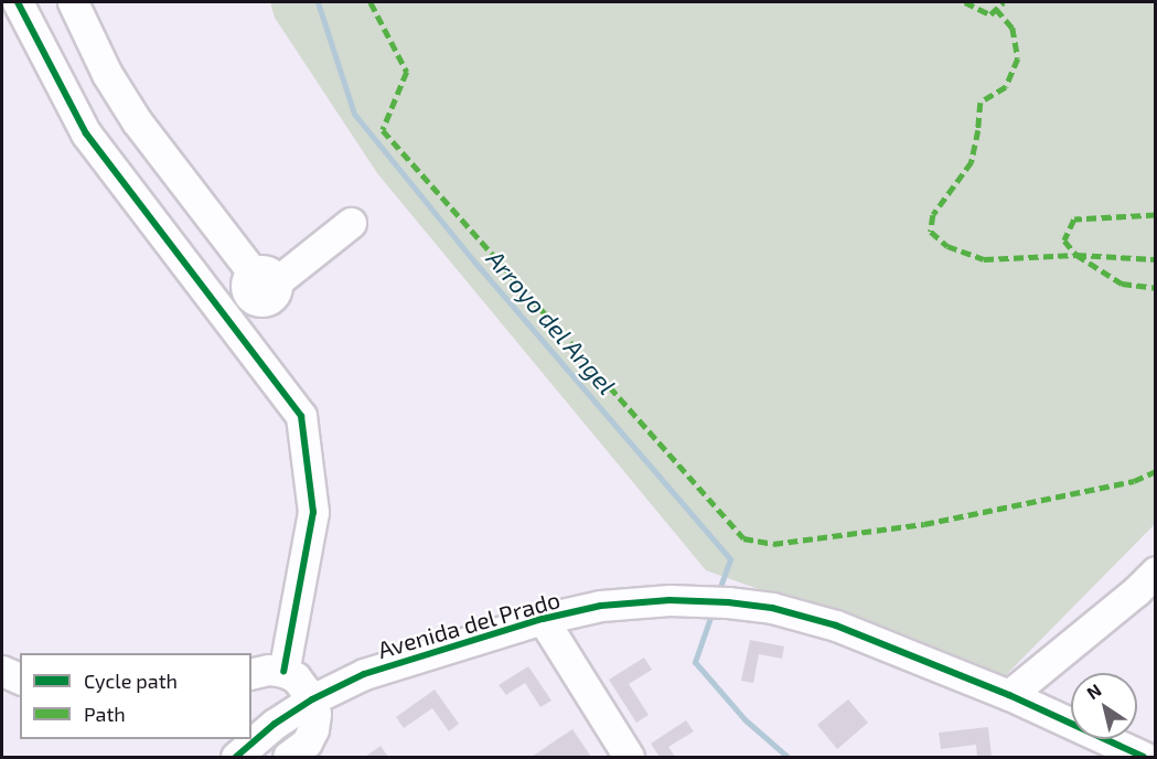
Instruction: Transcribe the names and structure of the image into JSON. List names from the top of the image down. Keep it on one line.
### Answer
{"streets":{"street":["Avenida del Prado"]},"water":["Arroyo del Angel"],"legend":["Cycle path","Path"],"north":"top left"}
